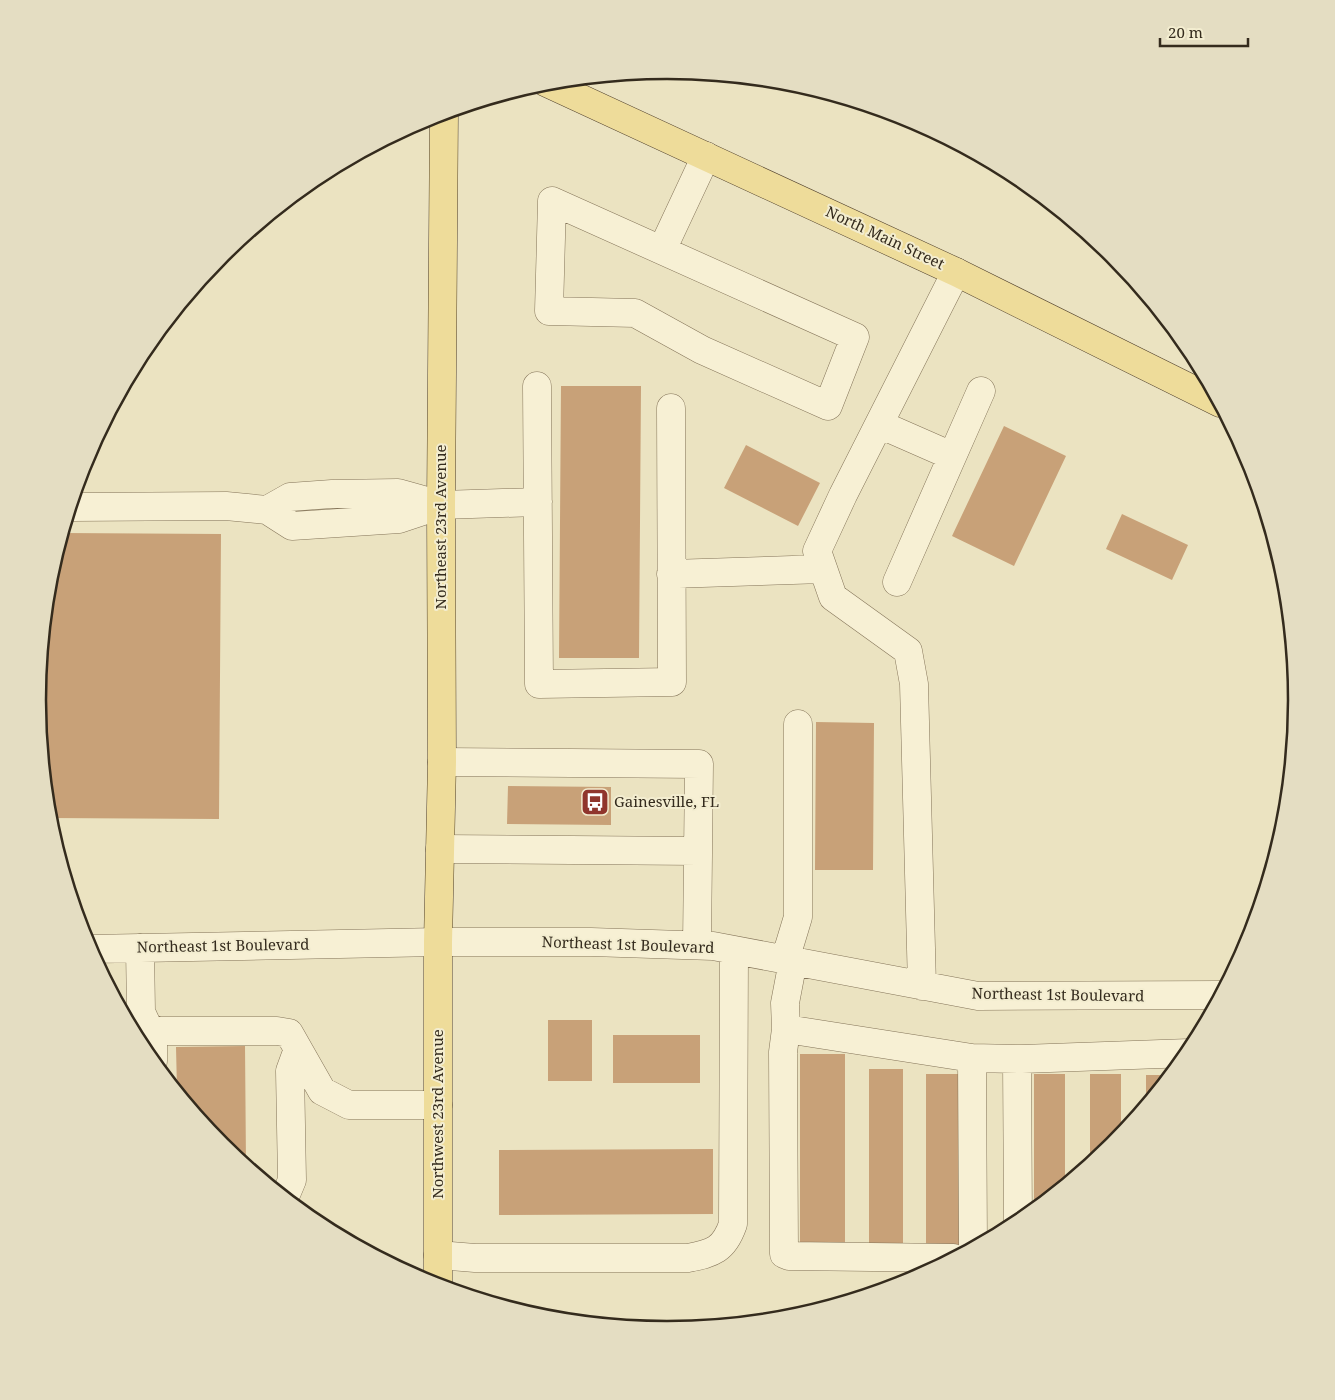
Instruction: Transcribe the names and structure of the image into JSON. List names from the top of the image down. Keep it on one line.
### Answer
{"streets":{"main road":["North Main Street","Northeast 23rd Avenue","Northwest 23rd Avenue"],"street":["Northeast 1st Boulevard"]},"crossings":[["Northeast 23rd Avenue","Northeast 1st Boulevard"],["Northeast 23rd Avenue","Northwest 23rd Avenue"],["Northeast 1st Boulevard","Northwest 23rd Avenue"]],"places":{"bus stop":["Gainesville, FL"]},"scale_bar":"20 m"}
